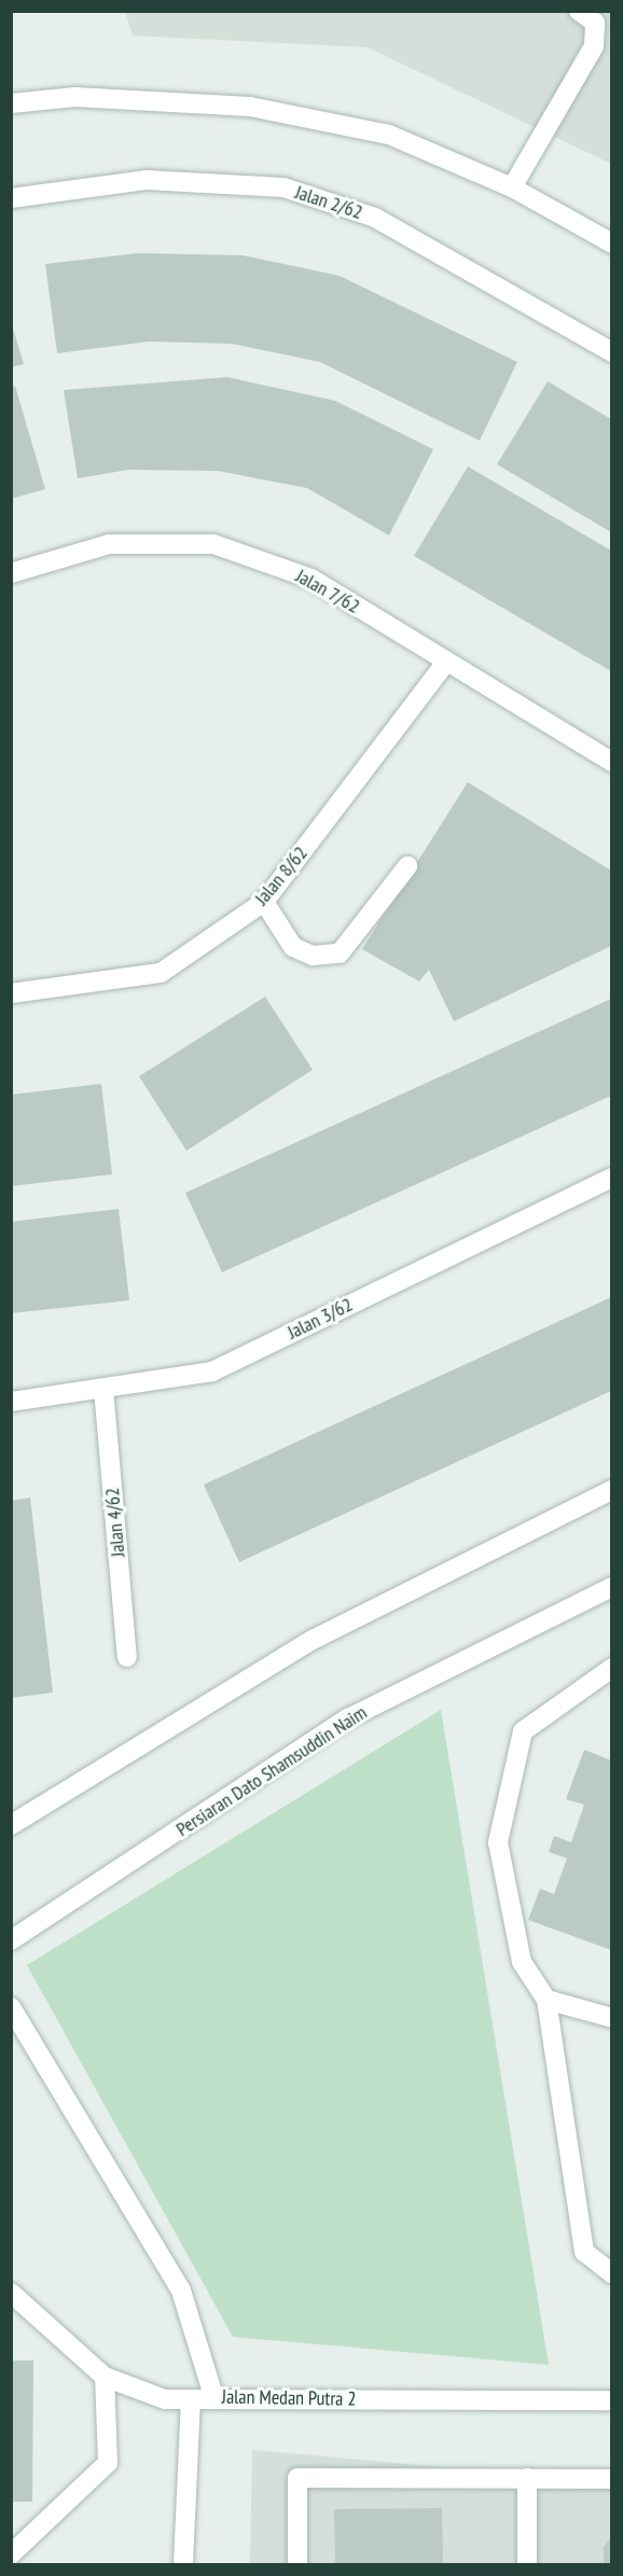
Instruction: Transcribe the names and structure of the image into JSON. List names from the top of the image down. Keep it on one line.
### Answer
{"streets":{"street":["Jalan 2/62","Jalan 7/62","Jalan 8/62","Jalan 3/62","Jalan 4/62","Persiaran Dato Shamsuddin Naim","Jalan Medan Putra 2"]},"crossings":[["Jalan 7/62","Jalan 8/62"],["Jalan 3/62","Jalan 4/62"]]}
